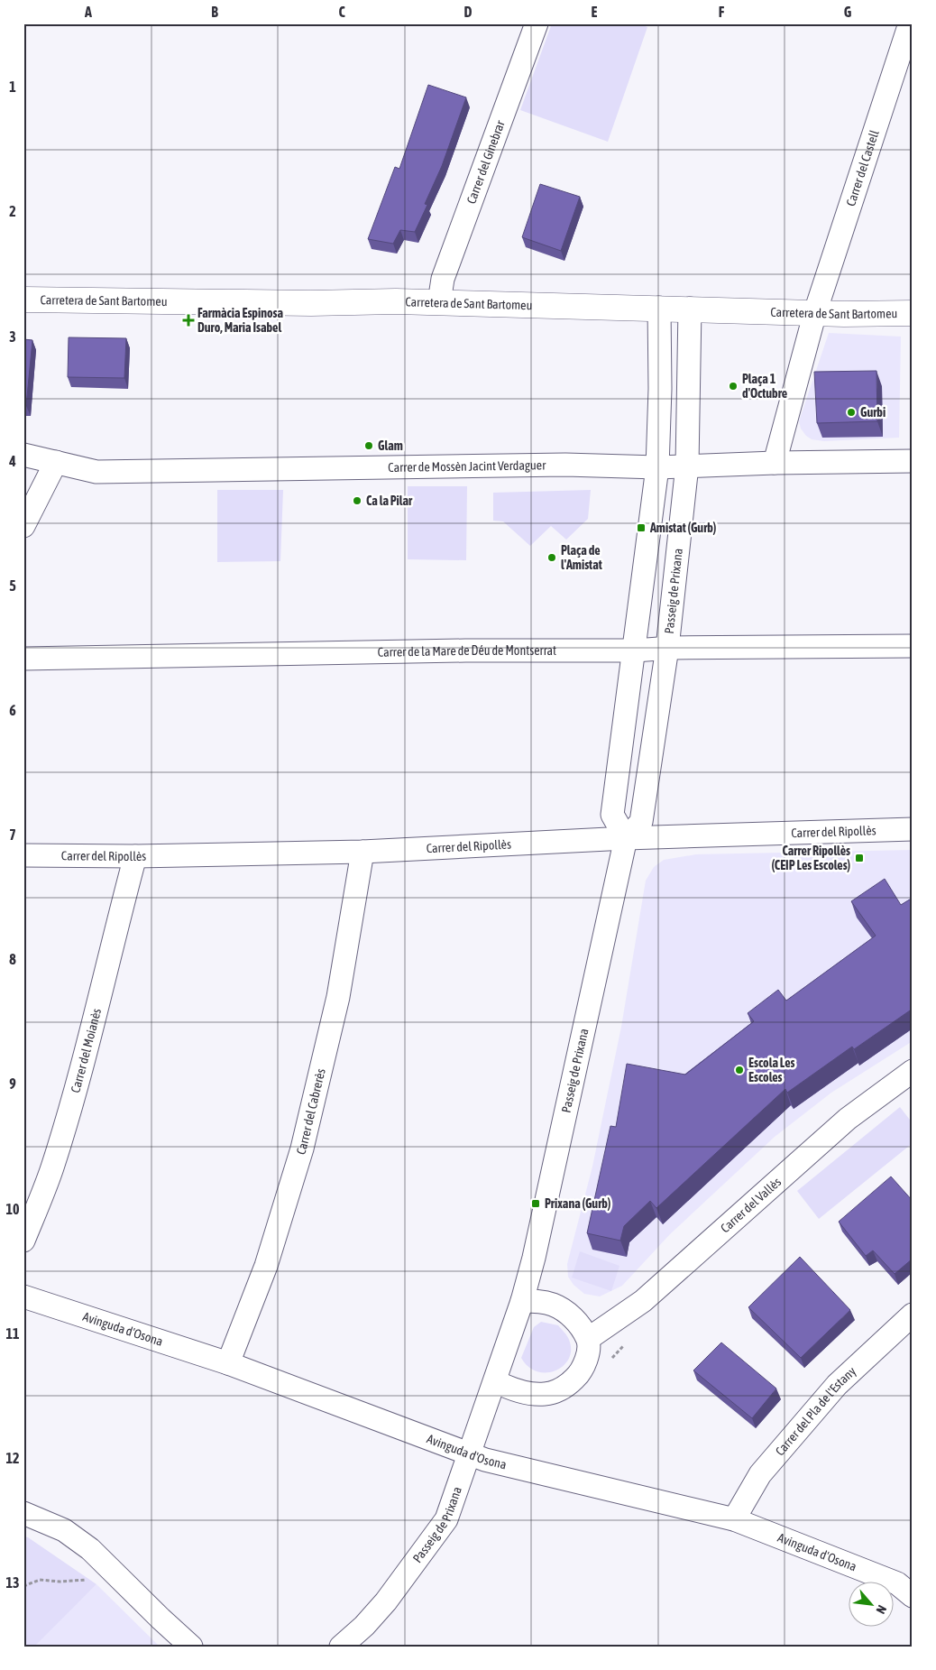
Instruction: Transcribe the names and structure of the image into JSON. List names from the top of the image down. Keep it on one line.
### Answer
{"streets":{"street":["Carrer del Ginebrar","Carrer del Castell","Carretera de Sant Bartomeu","Carrer de Mossèn Jacint Verdaguer","Passeig de Prixana","Carrer de la Mare de Déu de Montserrat","Carrer del Ripollès","Carrer del Moianès","Carrer del Cabrerès","Carrer del Vallès","Avinguda d'Osona","Carrer del Pla de l'Estany"]},"crossings":[["Carrer del Ginebrar","Carretera de Sant Bartomeu"],["Carrer del Castell","Carretera de Sant Bartomeu"],["Carretera de Sant Bartomeu","Passeig de Prixana"],["Carrer de Mossèn Jacint Verdaguer","Passeig de Prixana"],["Passeig de Prixana","Carrer de la Mare de Déu de Montserrat"],["Passeig de Prixana","Carrer del Ripollès"],["Passeig de Prixana","Carrer del Vallès"],["Passeig de Prixana","Avinguda d'Osona"],["Carrer del Ripollès","Carrer del Moianès"],["Carrer del Ripollès","Carrer del Cabrerès"],["Carrer del Cabrerès","Avinguda d'Osona"],["Avinguda d'Osona","Carrer del Pla de l'Estany"]],"places":{"health":["Farmàcia Espinosa Duro, Maria Isabel"],"other":["Plaça 1 d'Octubre","Gurbi","Glam","Ca la Pilar","Plaça de l'Amistat","Escola Les Escoles"],"transit":["Amistat (Gurb)","Carrer Ripollès (CEIP Les Escoles)","Prixana (Gurb)"]},"north":"bottom right","grid":{"columns":["A","B","C","D","E","F","G"],"rows":["1","2","3","4","5","6","7","8","9","10","11","12","13"]}}
